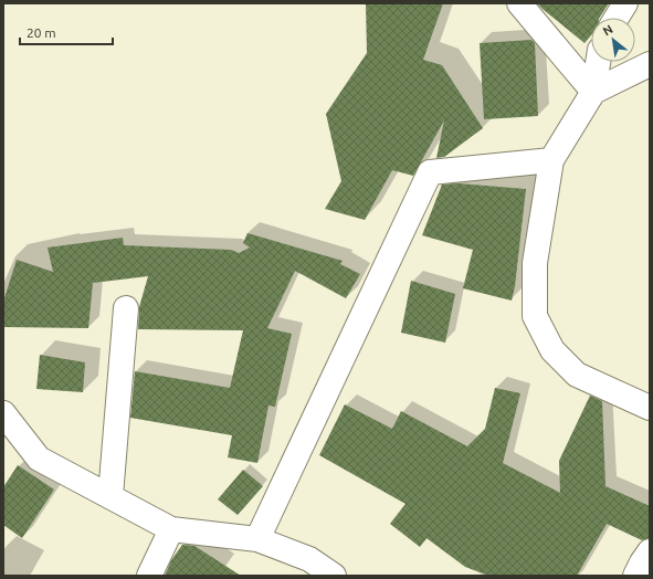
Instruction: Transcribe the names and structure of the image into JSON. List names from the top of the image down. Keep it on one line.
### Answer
{"scale_bar":"20 m","north":"top left"}
